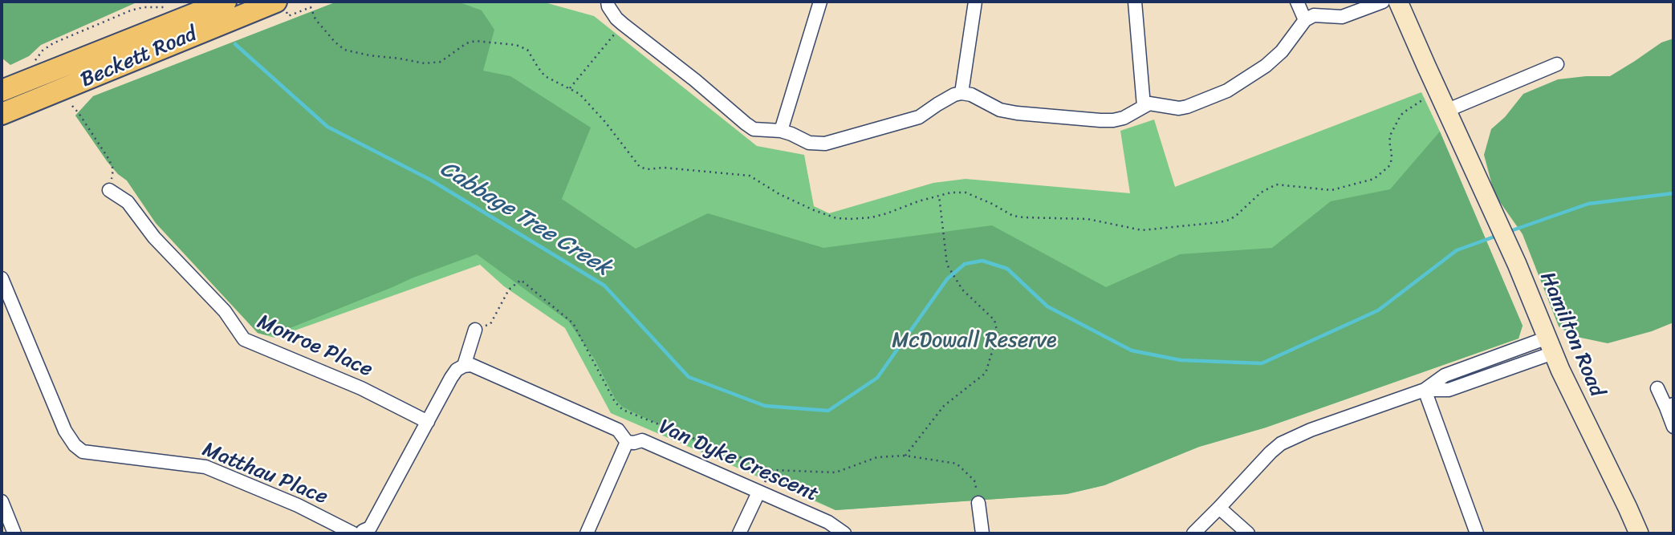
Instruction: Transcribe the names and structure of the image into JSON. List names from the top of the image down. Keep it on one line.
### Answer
{"streets":{"main road":["Beckett Road","Hamilton Road"],"street":["Monroe Place","Van Dyke Crescent","Matthau Place"]},"water":["Cabbage Tree Creek"],"parks":["McDowall Reserve"]}
